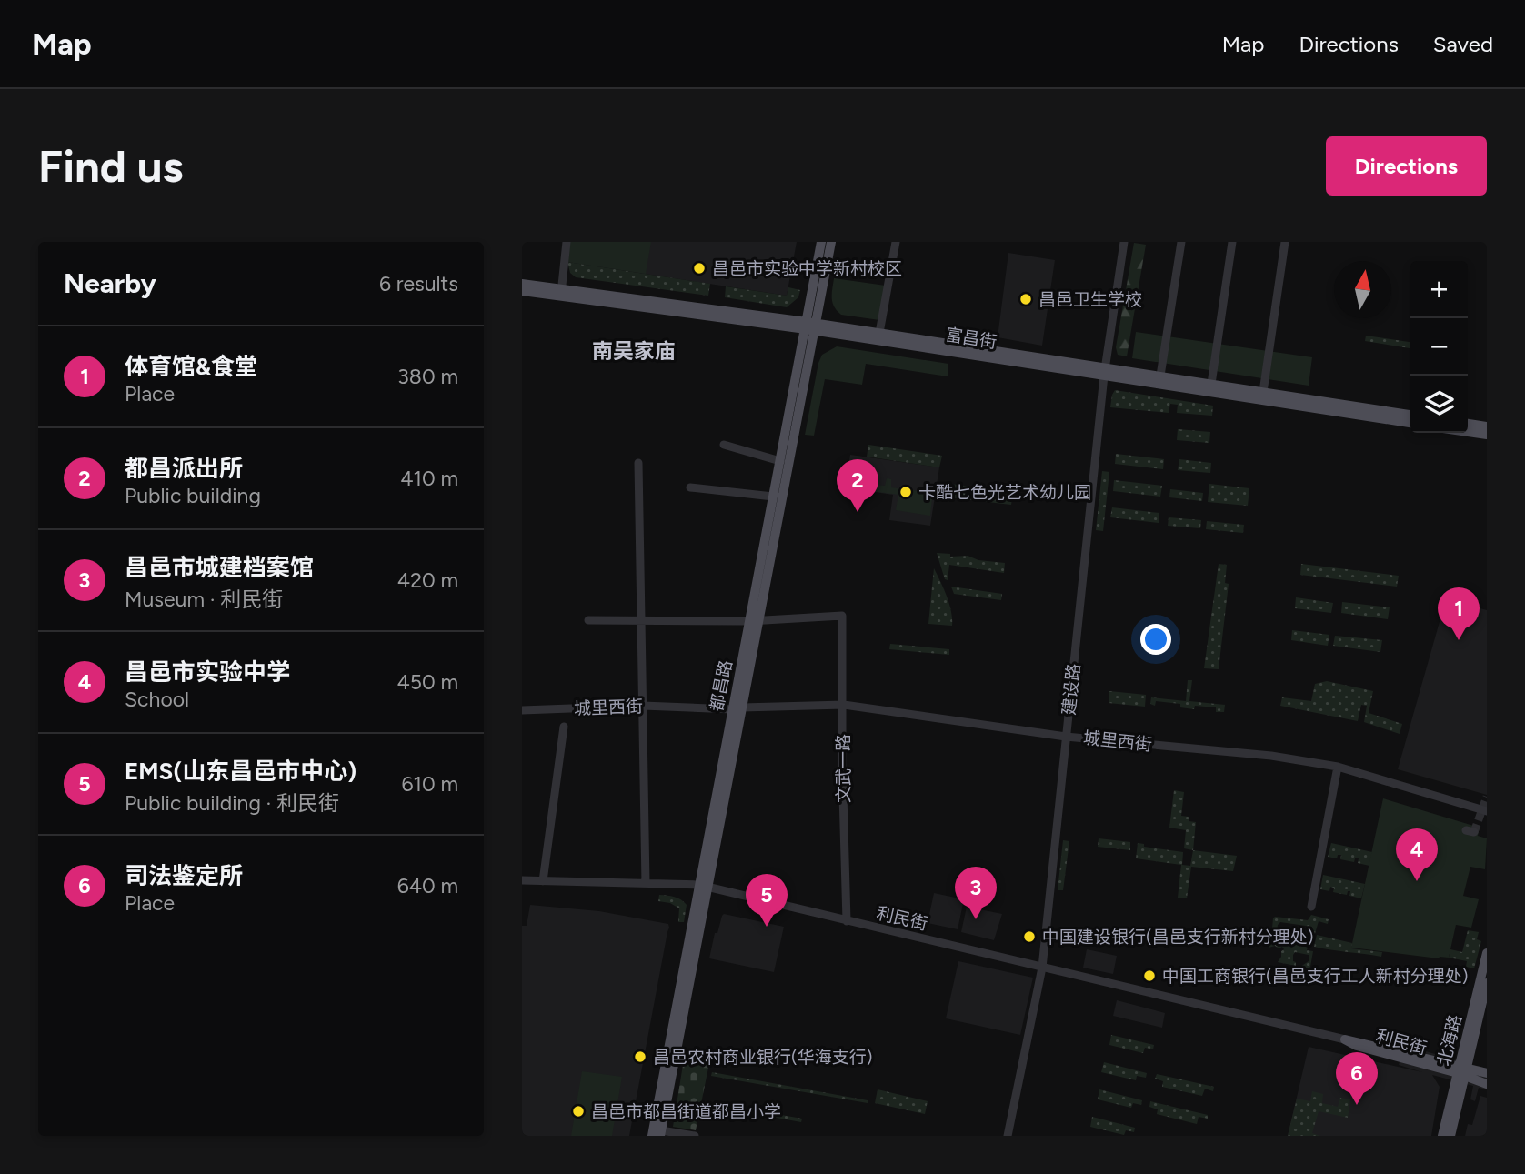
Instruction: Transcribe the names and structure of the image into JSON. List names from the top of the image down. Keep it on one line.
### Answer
{"streets":{"main road":["富昌街","都昌路","利民街","北海路"],"street":["建设路","城里西街","文武一路"]},"crossings":[["富昌街","都昌路"],["富昌街","建设路"],["都昌路","城里西街"],["都昌路","文武一路"],["都昌路","利民街"],["建设路","城里西街"],["建设路","利民街"],["城里西街","文武一路"],["文武一路","利民街"],["利民街","北海路"]],"districts":["南吴家庙"],"places":["昌邑市实验中学新村校区","昌邑卫生学校","卡酷七色光艺术幼儿园","中国建设银行(昌邑支行新村分理处)","中国工商银行(昌邑支行工人新村分理处)","昌邑农村商业银行(华海支行)","昌邑市都昌街道都昌小学"],"north":"top","page":{"header":"Map","nav":["Map","Directions","Saved"],"buttons":"Directions","title":"Find us","heading":["Nearby","6 results"],"map_buttons":["+","−"],"list":[{"mark":"1","name":"体育馆&食堂","note":"Place","value":"380 m"},{"mark":"2","name":"都昌派出所","note":"Public building","value":"410 m"},{"mark":"3","name":"昌邑市城建档案馆","note":"Museum · 利民街","value":"420 m"},{"mark":"4","name":"昌邑市实验中学","note":"School","value":"450 m"},{"mark":"5","name":"EMS(山东昌邑市中心)","note":"Public building · 利民街","value":"610 m"},{"mark":"6","name":"司法鉴定所","note":"Place","value":"640 m"}],"pins":["2","1","4","3","5","6"]}}
